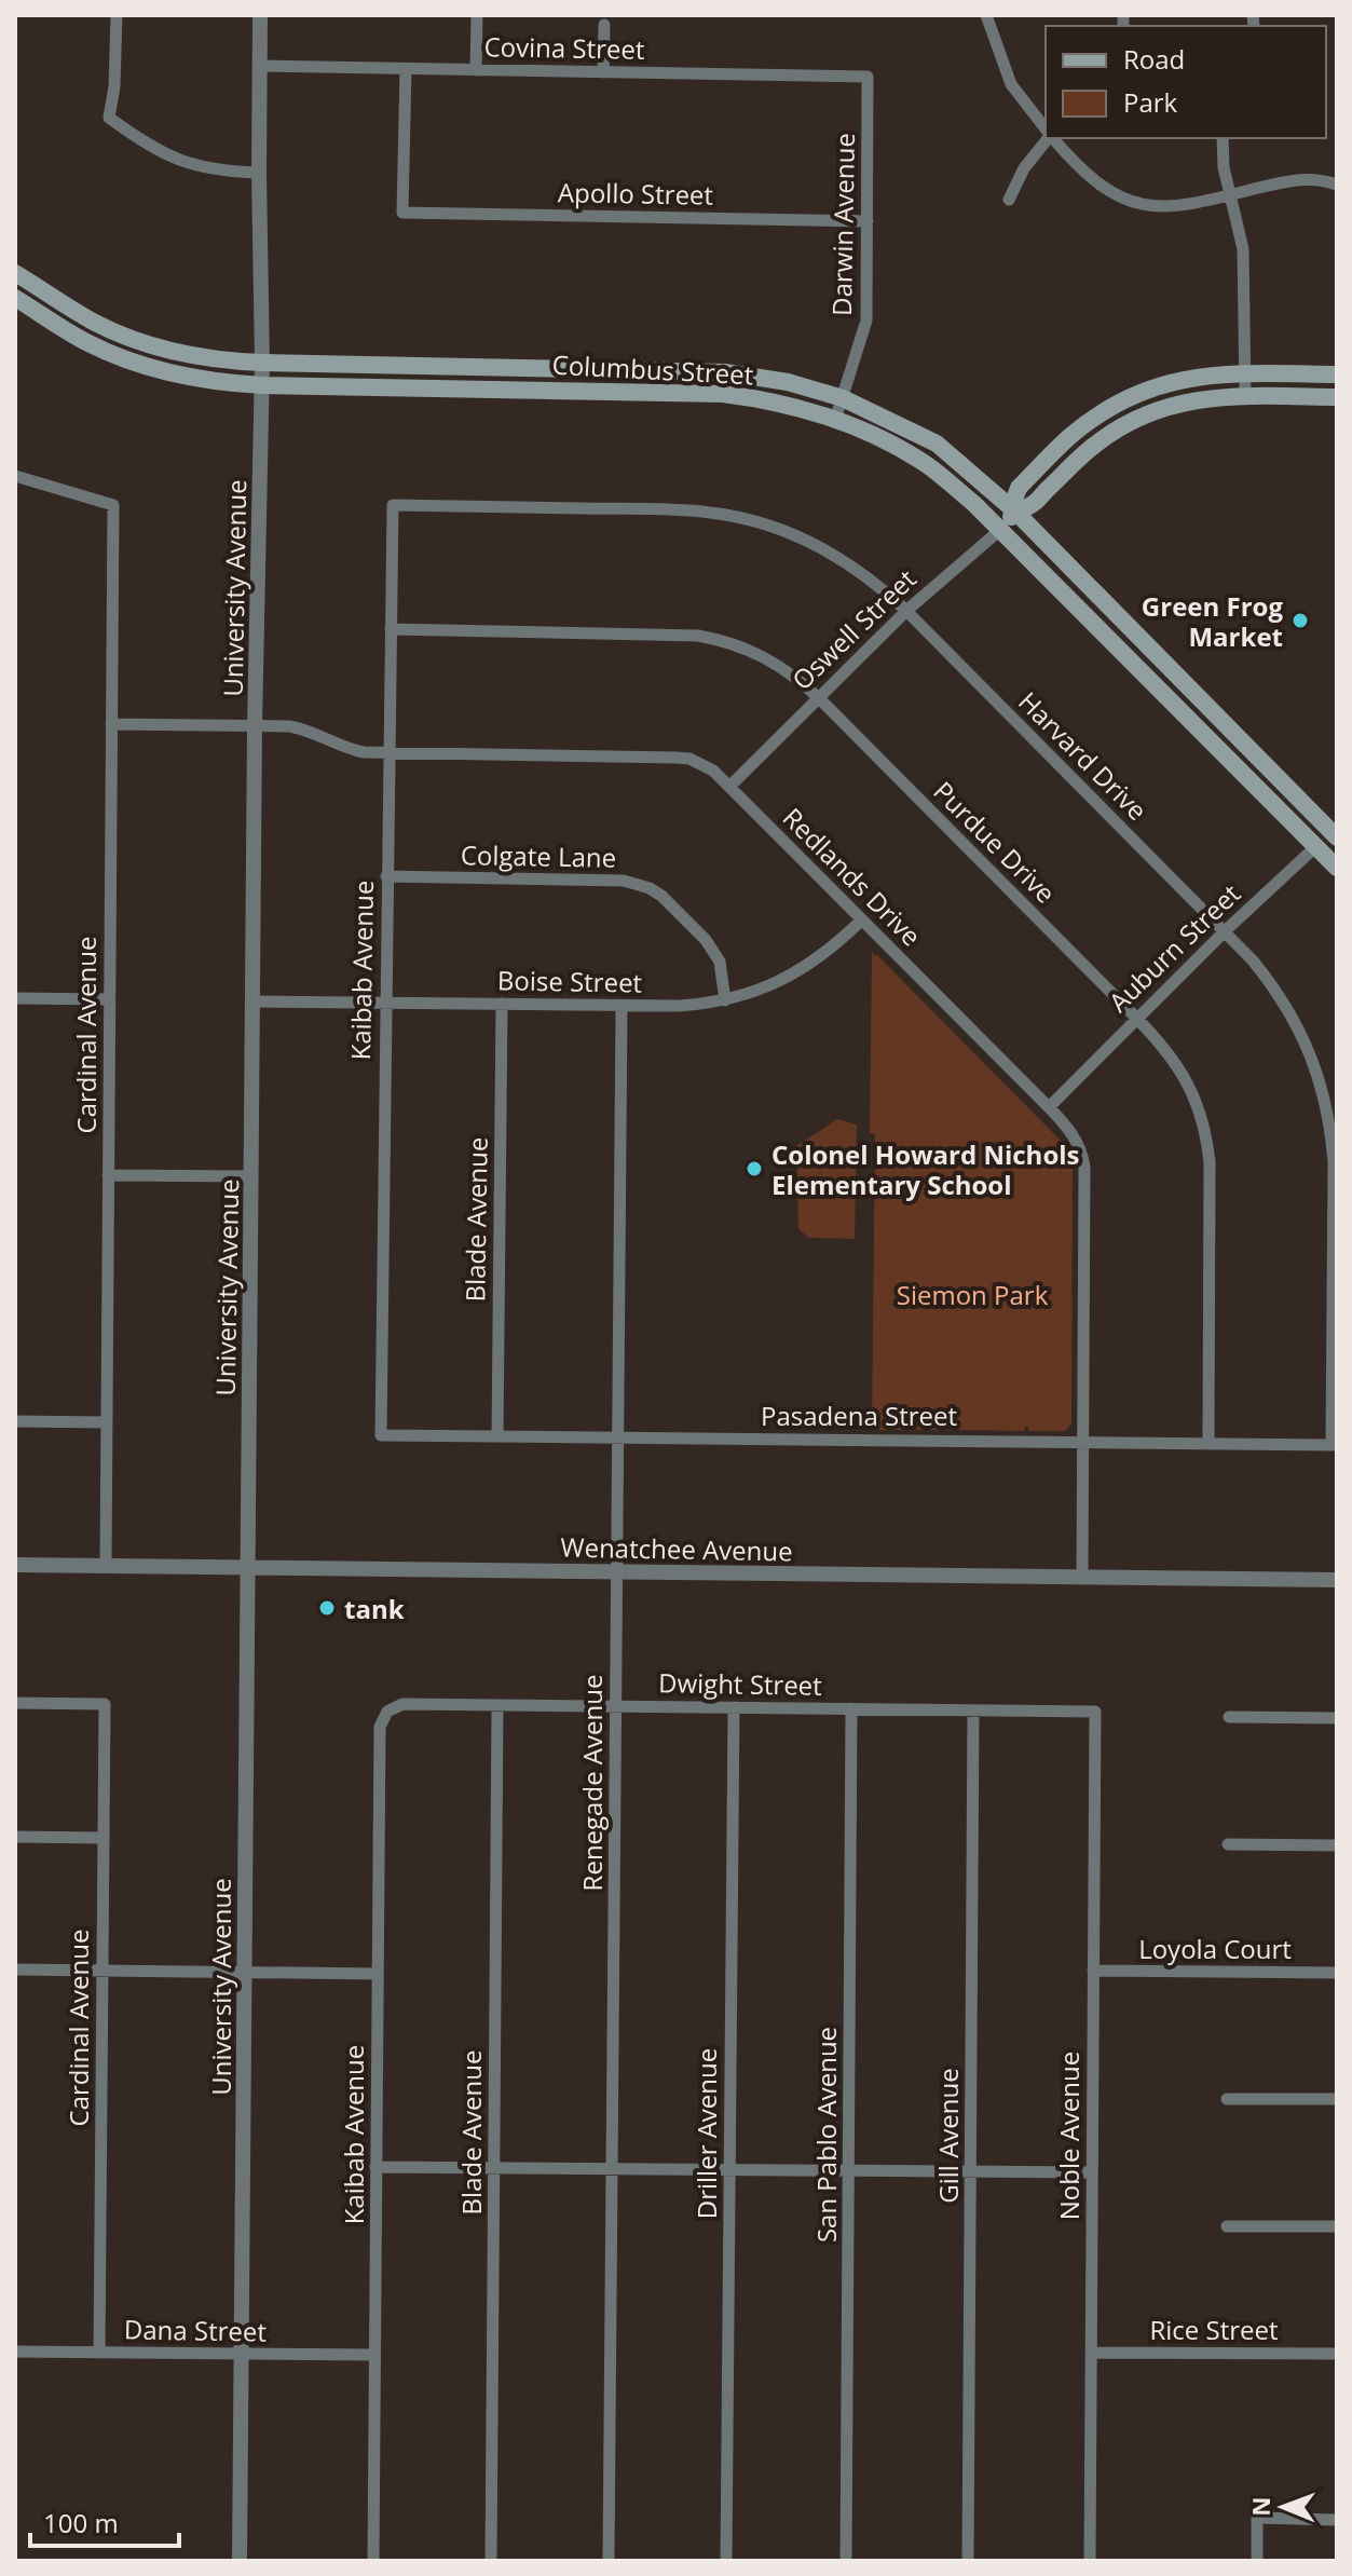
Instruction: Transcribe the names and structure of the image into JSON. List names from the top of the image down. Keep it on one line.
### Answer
{"streets":{"main road":["Columbus Street","Oswell Street","Auburn Street"],"street":["Covina Street","Apollo Street","Darwin Avenue","University Avenue","Harvard Drive","Purdue Drive","Colgate Lane","Redlands Drive","Kaibab Avenue","Boise Street","Cardinal Avenue","Blade Avenue","Pasadena Street","Wenatchee Avenue","Dwight Street","Renegade Avenue","Loyola Court","Driller Avenue","San Pablo Avenue","Gill Avenue","Noble Avenue","Rice Street","Dana Street"]},"crossings":[["Covina Street","Apollo Street"],["Covina Street","Darwin Avenue"],["Covina Street","University Avenue"],["Apollo Street","Darwin Avenue"],["Darwin Avenue","Columbus Street"],["Columbus Street","University Avenue"],["Columbus Street","Oswell Street"],["Columbus Street","Auburn Street"],["University Avenue","Redlands Drive"],["University Avenue","Boise Street"],["University Avenue","Wenatchee Avenue"],["University Avenue","Dana Street"],["Oswell Street","Harvard Drive"],["Oswell Street","Purdue Drive"],["Oswell Street","Redlands Drive"],["Harvard Drive","Auburn Street"],["Harvard Drive","Kaibab Avenue"],["Harvard Drive","Pasadena Street"],["Purdue Drive","Auburn Street"],["Purdue Drive","Kaibab Avenue"],["Purdue Drive","Pasadena Street"],["Colgate Lane","Kaibab Avenue"],["Colgate Lane","Boise Street"],["Redlands Drive","Auburn Street"],["Redlands Drive","Kaibab Avenue"],["Redlands Drive","Boise Street"],["Redlands Drive","Cardinal Avenue"],["Redlands Drive","Pasadena Street"],["Redlands Drive","Wenatchee Avenue"],["Kaibab Avenue","Boise Street"],["Kaibab Avenue","Pasadena Street"],["Kaibab Avenue","Dwight Street"],["Kaibab Avenue","Dana Street"],["Boise Street","Blade Avenue"],["Boise Street","Renegade Avenue"],["Cardinal Avenue","Wenatchee Avenue"],["Cardinal Avenue","Dana Street"],["Blade Avenue","Pasadena Street"],["Blade Avenue","Dwight Street"],["Pasadena Street","Renegade Avenue"],["Wenatchee Avenue","Renegade Avenue"],["Dwight Street","Renegade Avenue"],["Dwight Street","Driller Avenue"],["Dwight Street","San Pablo Avenue"],["Dwight Street","Gill Avenue"],["Dwight Street","Noble Avenue"],["Loyola Court","Noble Avenue"],["Noble Avenue","Rice Street"]],"parks":["Siemon Park"],"places":["Green Frog Market","Colonel Howard Nichols Elementary School","tank"],"legend":["Road","Park"],"scale_bar":"100 m","north":"left"}
